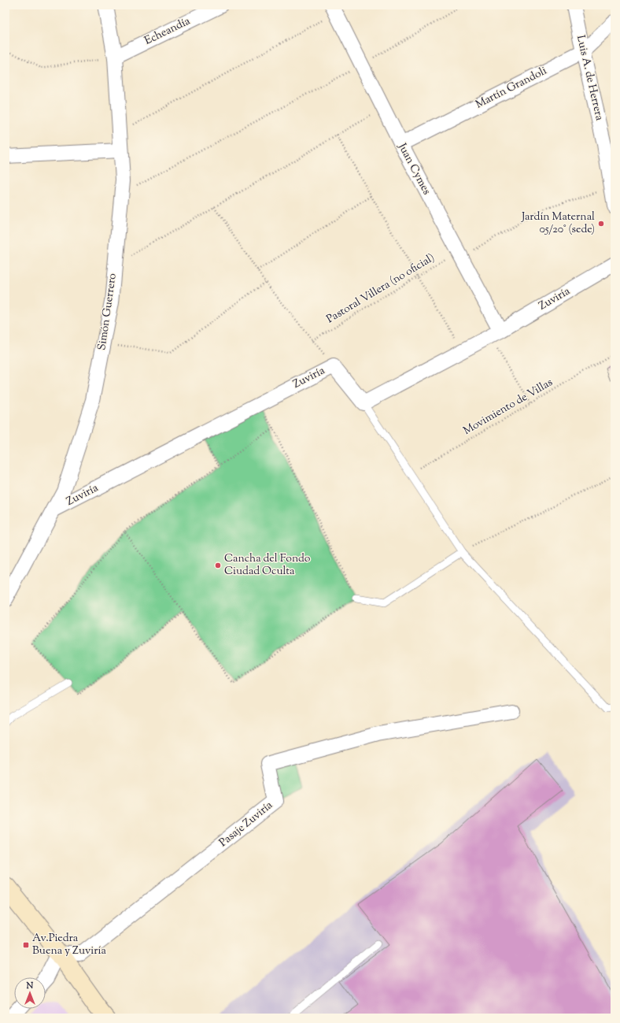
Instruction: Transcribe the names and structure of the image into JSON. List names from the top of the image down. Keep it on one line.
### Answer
{"streets":{"street":["Echeandía","Luis A. de Herrera","Martín Grandoli","Juan Cymes","Zuviría","Simón Guerrero","Pasaje Zuviría"],"path":["Pastoral Villera (no oficial)","Movimiento de Villas"]},"crossings":[["Echeandía","Simón Guerrero"],["Luis A. de Herrera","Martín Grandoli"],["Luis A. de Herrera","Pastoral Villera (no oficial)"],["Martín Grandoli","Juan Cymes"],["Juan Cymes","Pastoral Villera (no oficial)"],["Juan Cymes","Zuviría"],["Zuviría","Simón Guerrero"]],"places":{"other":["Jardín Maternal 05/20° (sede)","Cancha del Fondo Ciudad Oculta"],"transit":["Av.Piedra Buena y Zuviría"]},"north":"top"}
